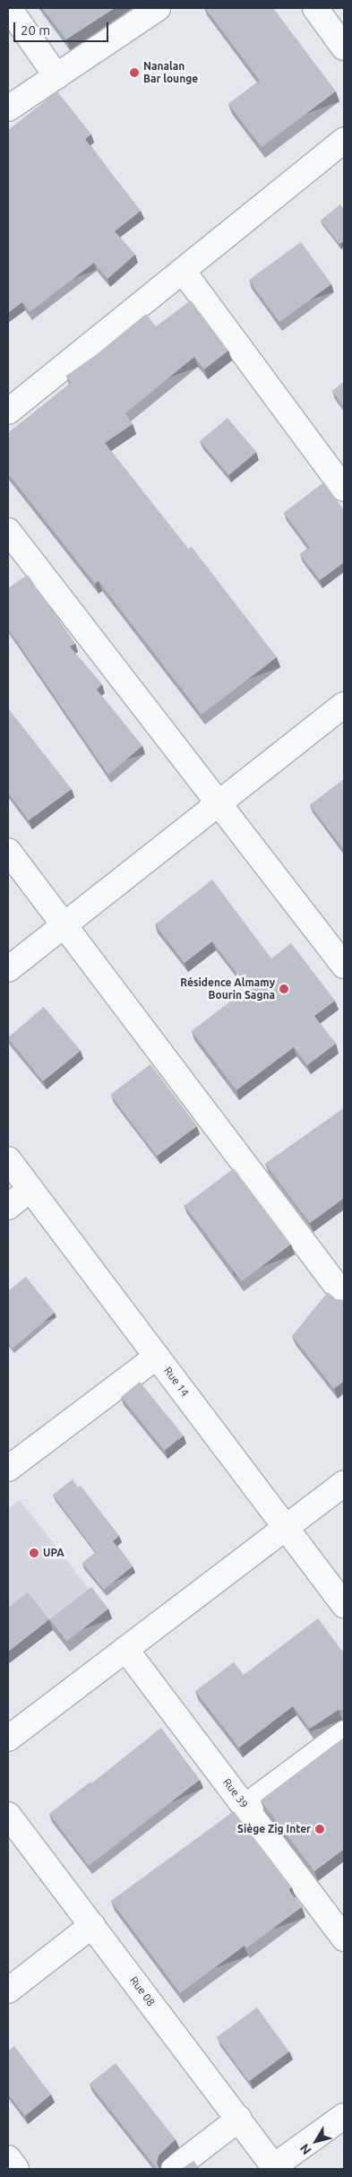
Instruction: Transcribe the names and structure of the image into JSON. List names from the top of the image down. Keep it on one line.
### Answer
{"streets":{"street":["Rue 14","Rue 39","Rue 08"]},"places":["Nanalan Bar lounge","Résidence Almamy Bourin Sagna","UPA","Siège Zig Inter"],"scale_bar":"20 m","north":"bottom left"}
